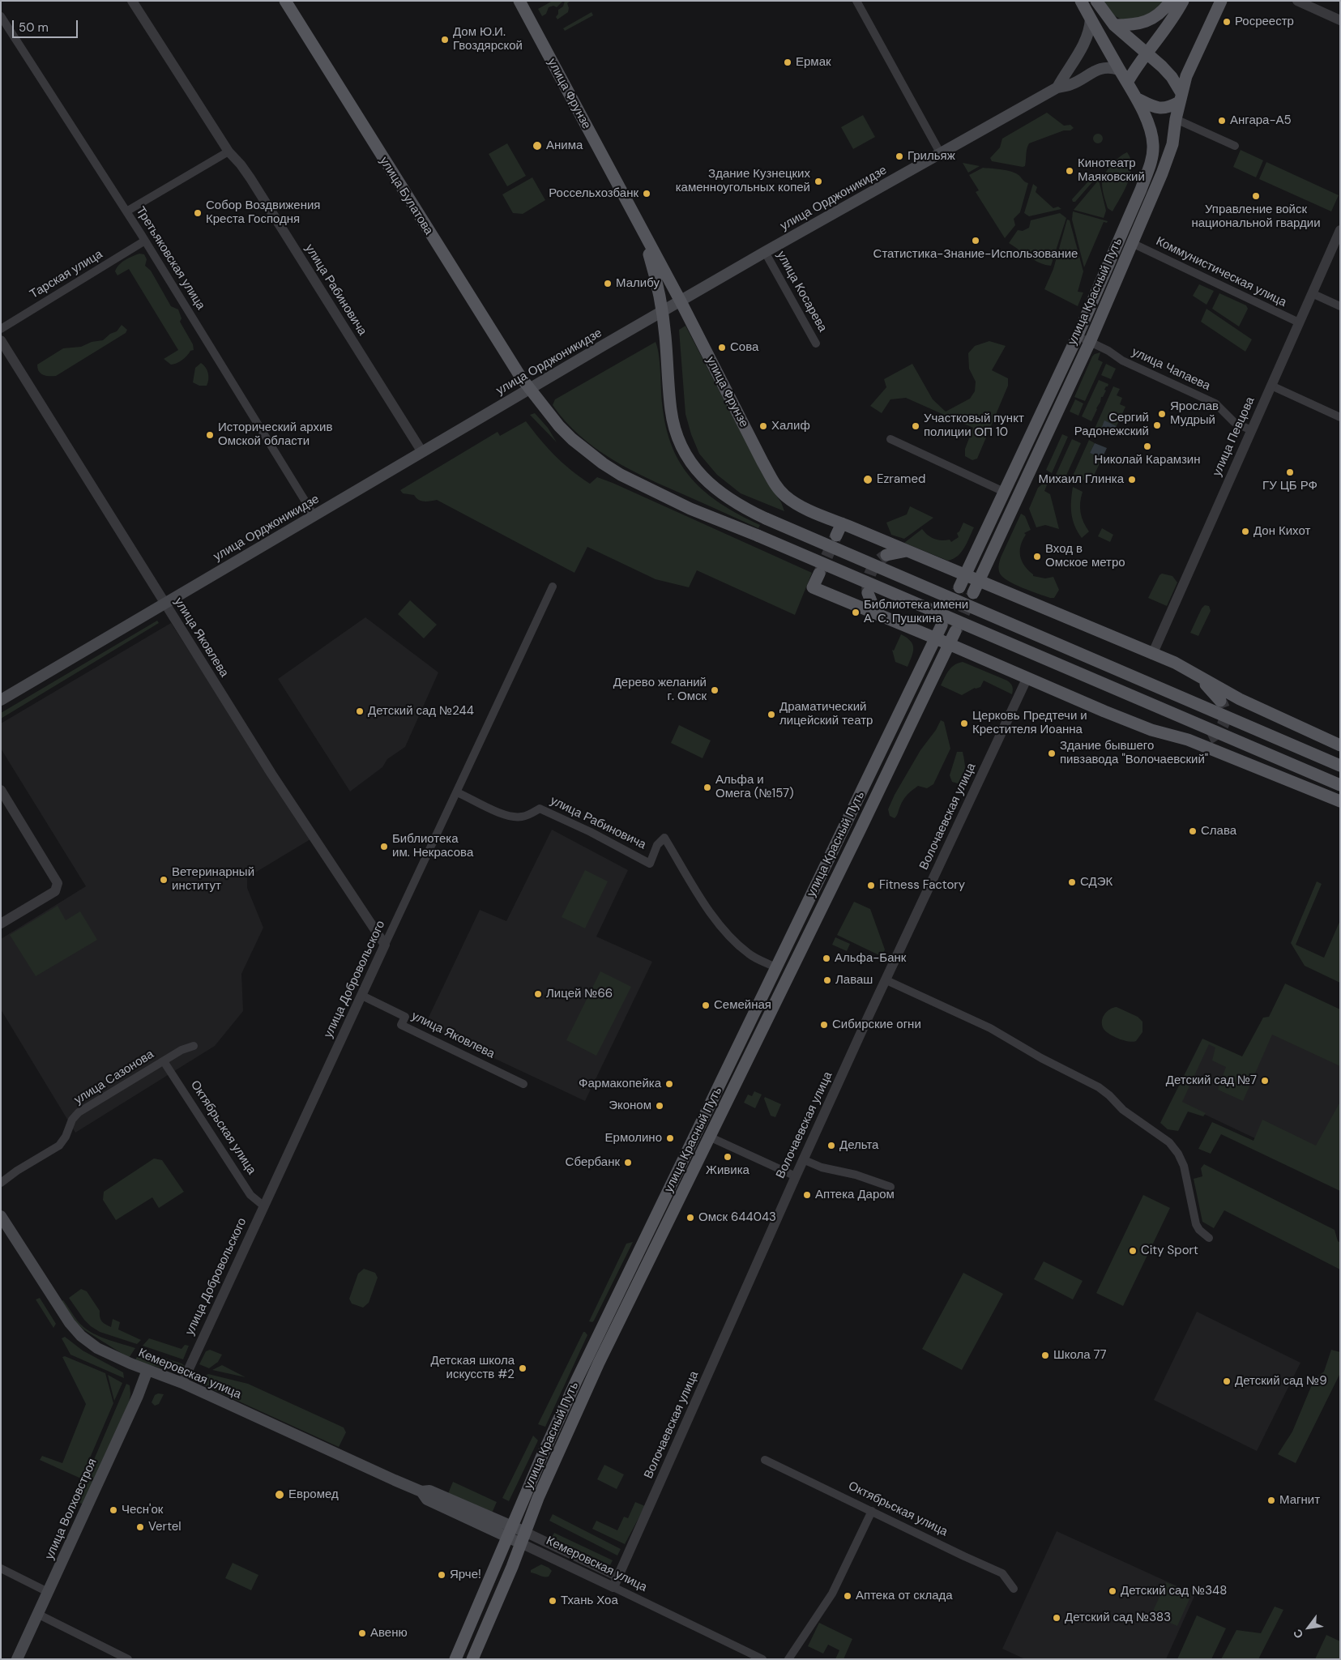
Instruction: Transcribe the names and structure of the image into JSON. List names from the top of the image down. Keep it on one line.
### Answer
{"streets":{"main road":["улица Фрунзе","улица Булатова","улица Орджоникидзе","улица Красный Путь","Кемеровская улица","улица Волховстроя"],"street":["Третьяковская улица","Коммунистическая улица","Тарская улица","улица Рабиновича","улица Косарева","улица Чапаева","улица Певцова","улица Яковлева","Волочаевская улица","улица Добровольского","улица Сазонова","Октябрьская улица"]},"crossings":[["улица Фрунзе","улица Орджоникидзе"],["улица Фрунзе","улица Красный Путь"],["улица Фрунзе","улица Певцова"],["улица Булатова","улица Орджоникидзе"],["улица Орджоникидзе","Третьяковская улица"],["улица Орджоникидзе","улица Рабиновича"],["улица Орджоникидзе","улица Косарева"],["улица Орджоникидзе","улица Красный Путь"],["улица Орджоникидзе","улица Яковлева"],["Третьяковская улица","Тарская улица"],["Коммунистическая улица","улица Красный Путь"],["Коммунистическая улица","улица Певцова"],["улица Рабиновича","улица Красный Путь"],["улица Рабиновича","улица Добровольского"],["улица Красный Путь","улица Чапаева"],["улица Красный Путь","Кемеровская улица"],["улица Чапаева","улица Певцова"],["улица Яковлева","улица Добровольского"],["Волочаевская улица","Кемеровская улица"],["улица Добровольского","Октябрьская улица"],["улица Добровольского","Кемеровская улица"],["улица Сазонова","Октябрьская улица"],["Кемеровская улица","улица Волховстроя"]],"places":["Росреестр","Дом Ю.И. Гвоздярской","Ермак","Ангара-А5","Анима","Грильяж","Кинотеатр Маяковский","Здание Кузнецких каменноугольных копей","Россельхозбанк","Управление войск национальной гвардии","Собор Воздвижения Креста Господня","Статистика-Знание-Использование","Малибу","Сова","Ярослав Мудрый","Сергий Радонежский","Халиф","Участковый пункт полиции ОП 10","Исторический архив Омской области","Николай Карамзин","ГУ ЦБ РФ","Ezramed","Михаил Глинка","Дон Кихот","Вход в Омское метро","Библиотека имени А. С. Пушкина","Дерево желаний г. Омск","Детский сад №244","Драматический лицейский театр","Церковь Предтечи и Крестителя Иоанна","Здание бывшего пивзавода \"Волочаевский\"","Альфа и Омега (№157)","Слава","Библиотека им. Некрасова","Ветеринарный институт","СДЭК","Fitness Factory","Альфа-Банк","Лаваш","Лицей №66","Семейная","Сибирские огни","Детский сад №7","Фармакопейка","Эконом","Ермолино","Дельта","Живика","Сбербанк","Аптека Даром","Омск 644043","City Sport","Школа 77","Детская школа искусств #2","Детский сад №9","Евромед","Магнит","Чесн'ок","Vertel","Ярче!","Детский сад №348","Аптека от склада","Тхань Хоа","Детский сад №383","Авеню"],"scale_bar":"50 m","north":"bottom left"}
